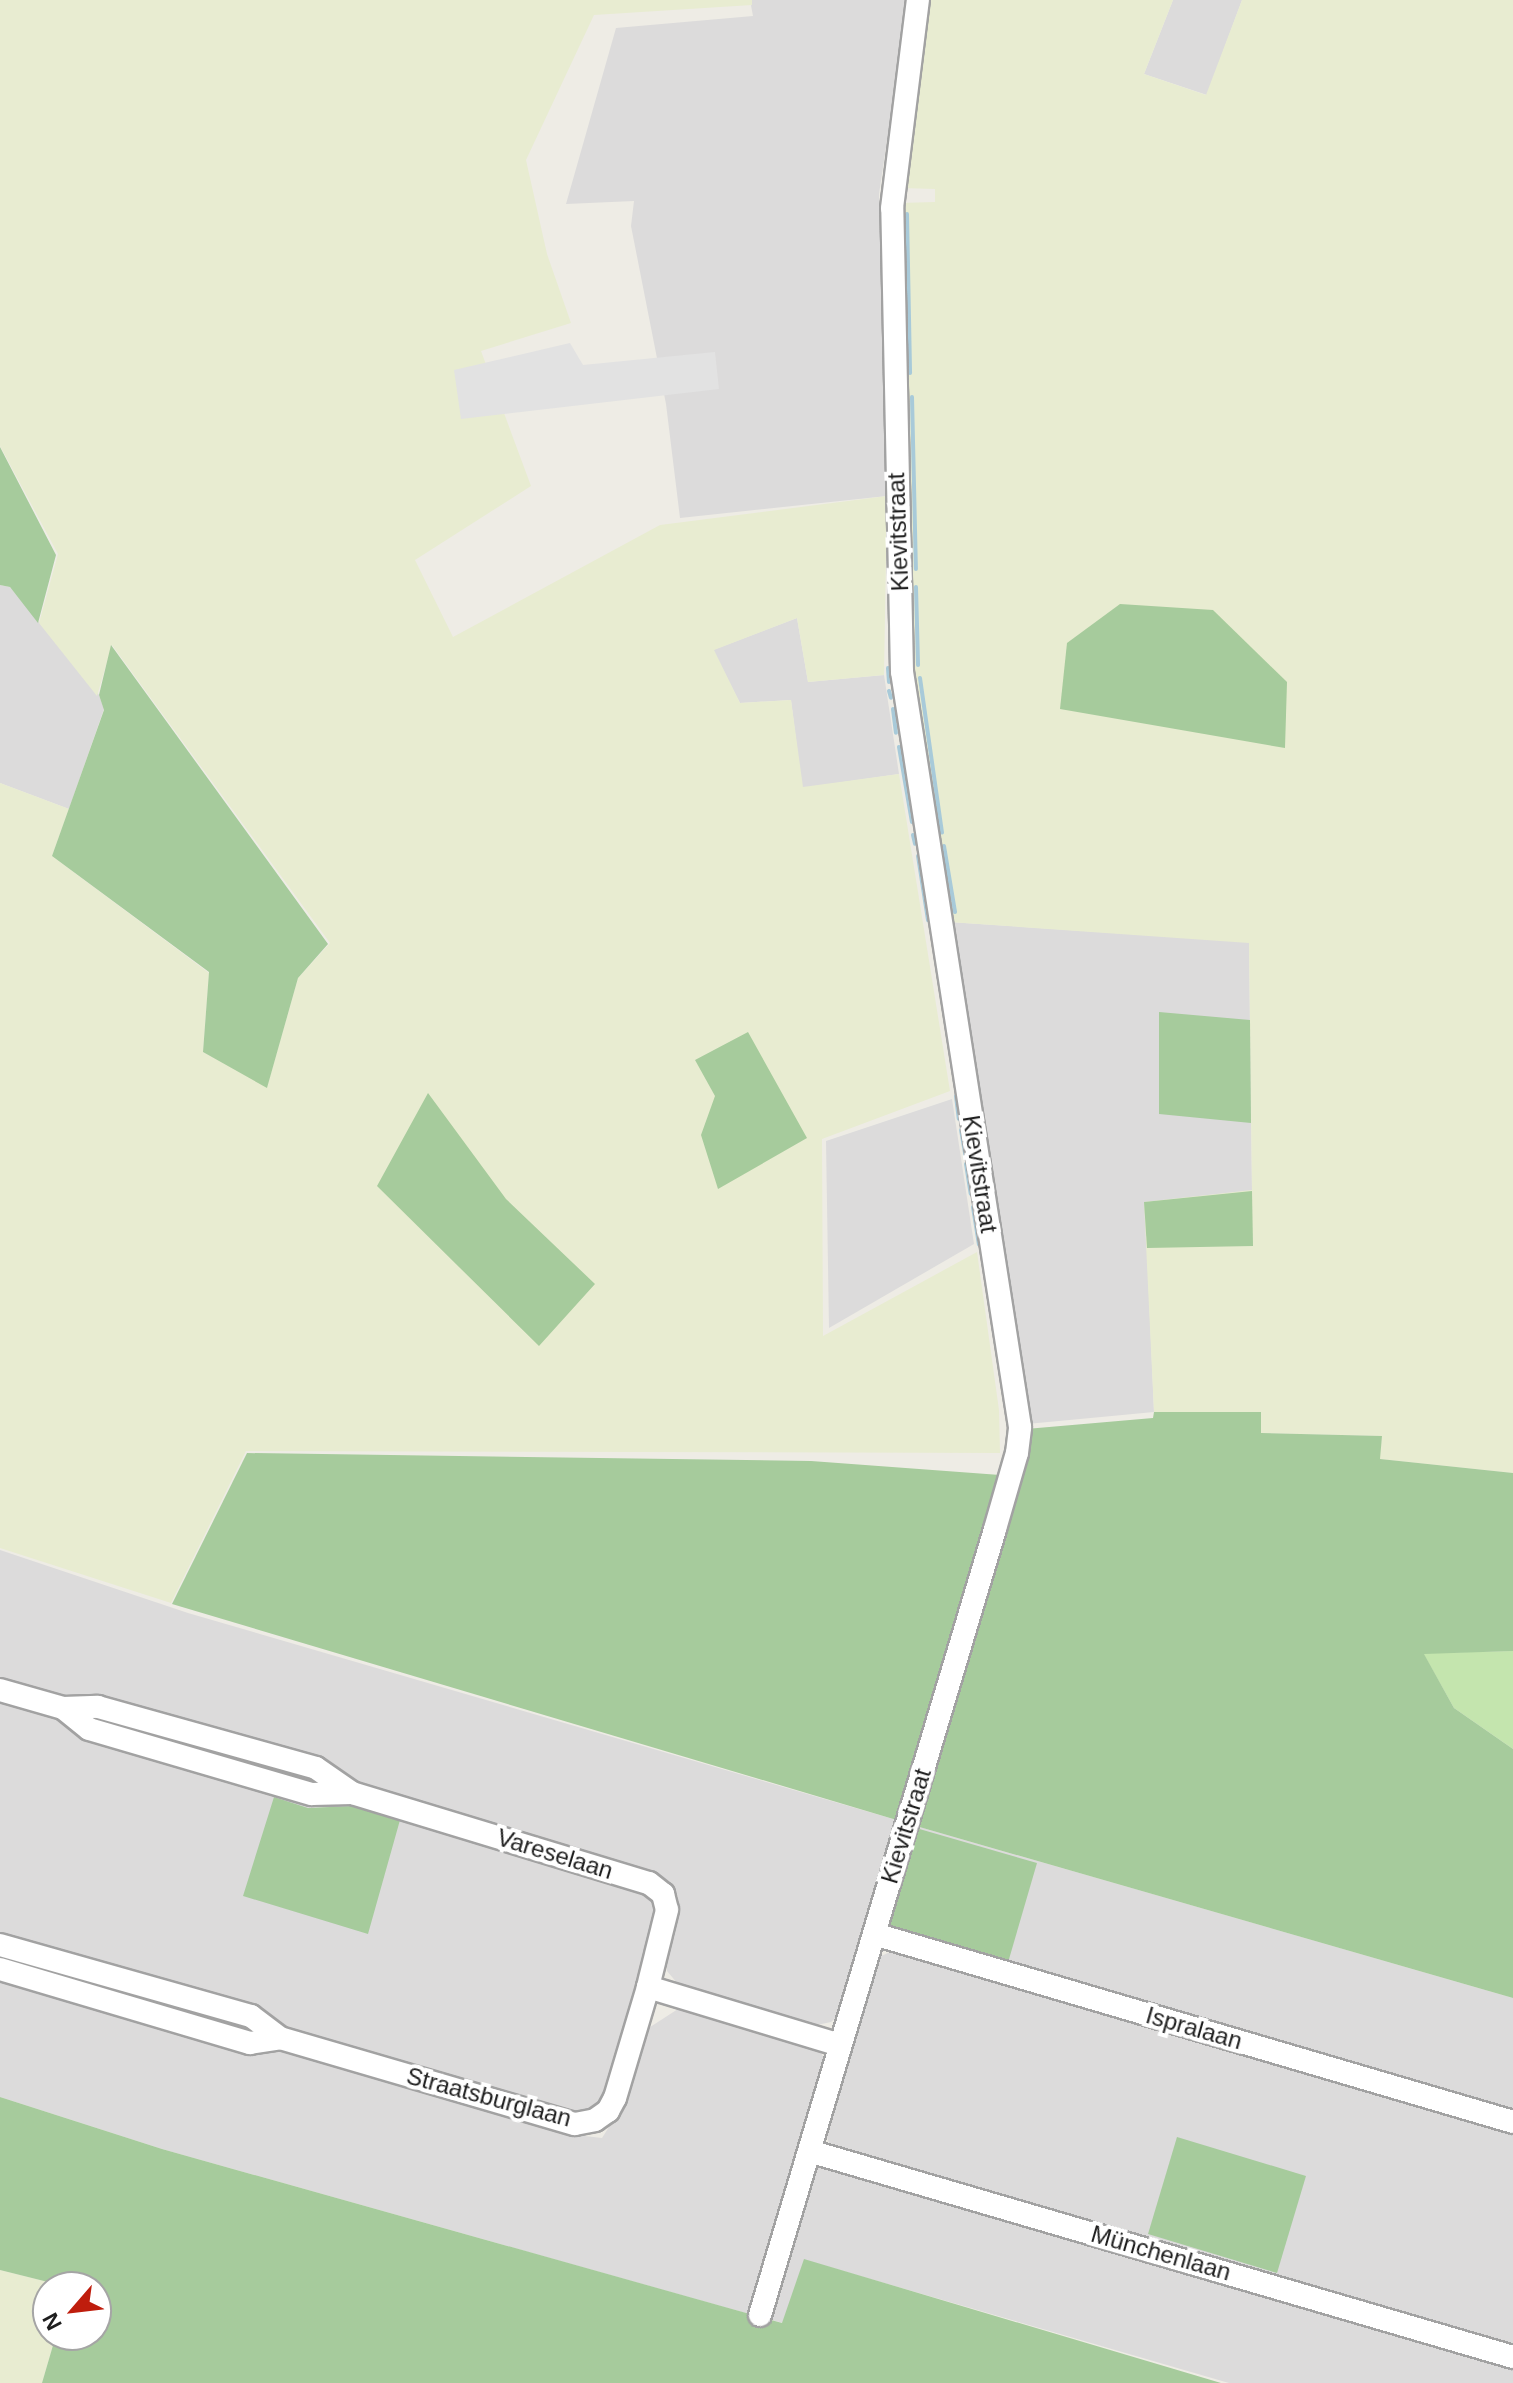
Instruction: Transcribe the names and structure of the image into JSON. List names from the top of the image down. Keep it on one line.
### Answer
{"streets":{"street":["Kievitstraat","Vareselaan","Ispralaan","Straatsburglaan","Münchenlaan"]},"crossings":[["Kievitstraat","Ispralaan"],["Kievitstraat","Münchenlaan"],["Vareselaan","Straatsburglaan"]],"north":"bottom left"}
